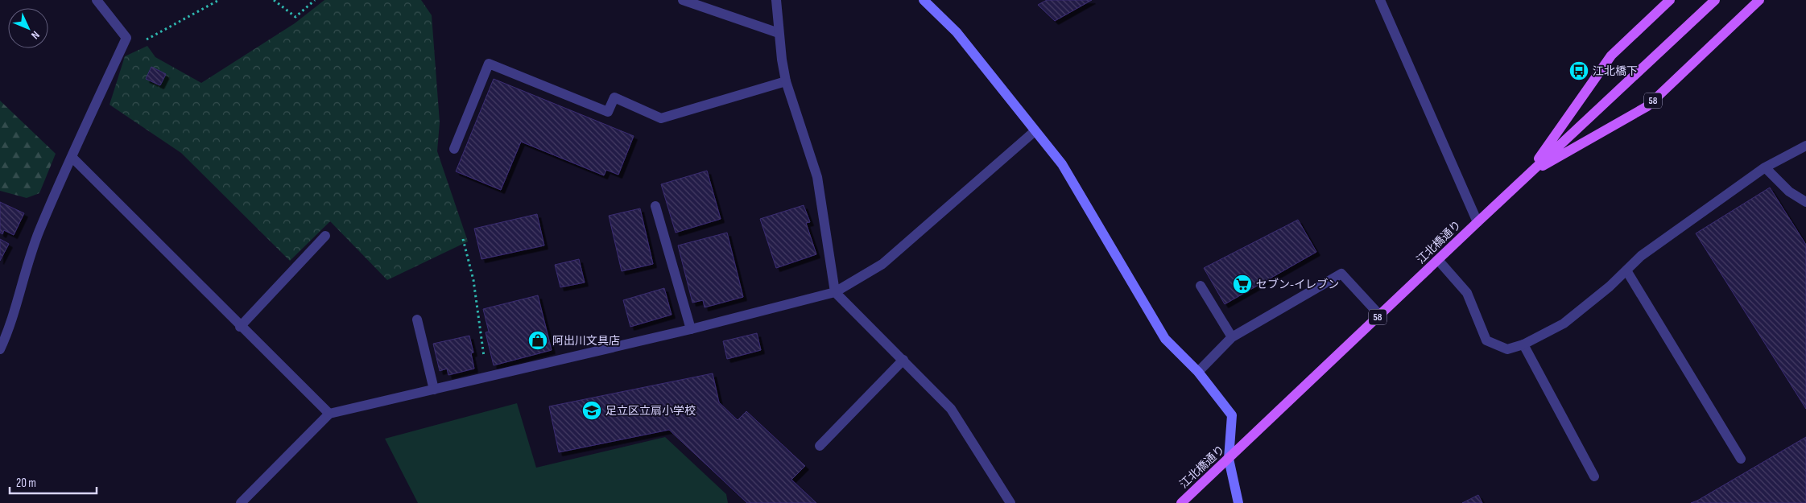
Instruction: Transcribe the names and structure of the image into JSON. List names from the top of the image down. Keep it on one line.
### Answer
{"streets":{"main road":["58","江北橋通り"]},"crossings":[["58","江北橋通り"]],"places":{"bus stop":["江北橋下"],"supermarket":["セブン-イレブン"],"shop":["阿出川文具店"],"school or university":["足立区立扇小学校"]},"scale_bar":"20 m","north":"bottom right"}
